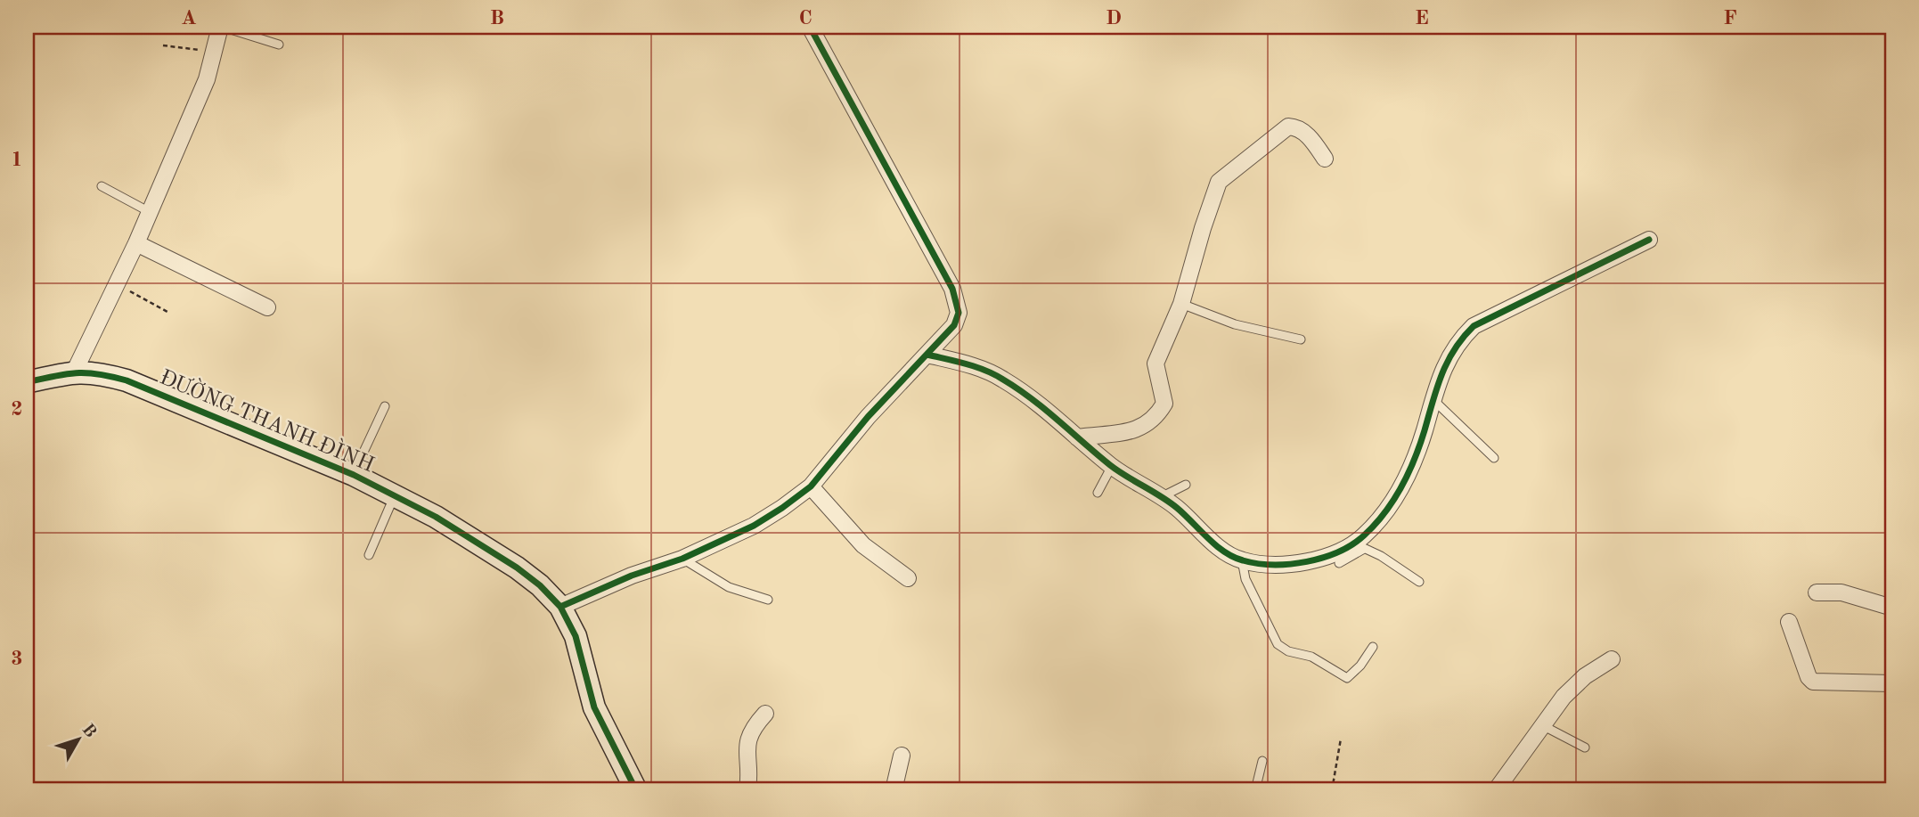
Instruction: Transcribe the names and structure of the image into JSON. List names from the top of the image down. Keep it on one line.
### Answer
{"streets":{"street":["ĐƯỜNG THANH ĐÌNH"]},"north":"top right","grid":{"columns":["A","B","C","D","E","F"],"rows":["1","2","3"]}}
